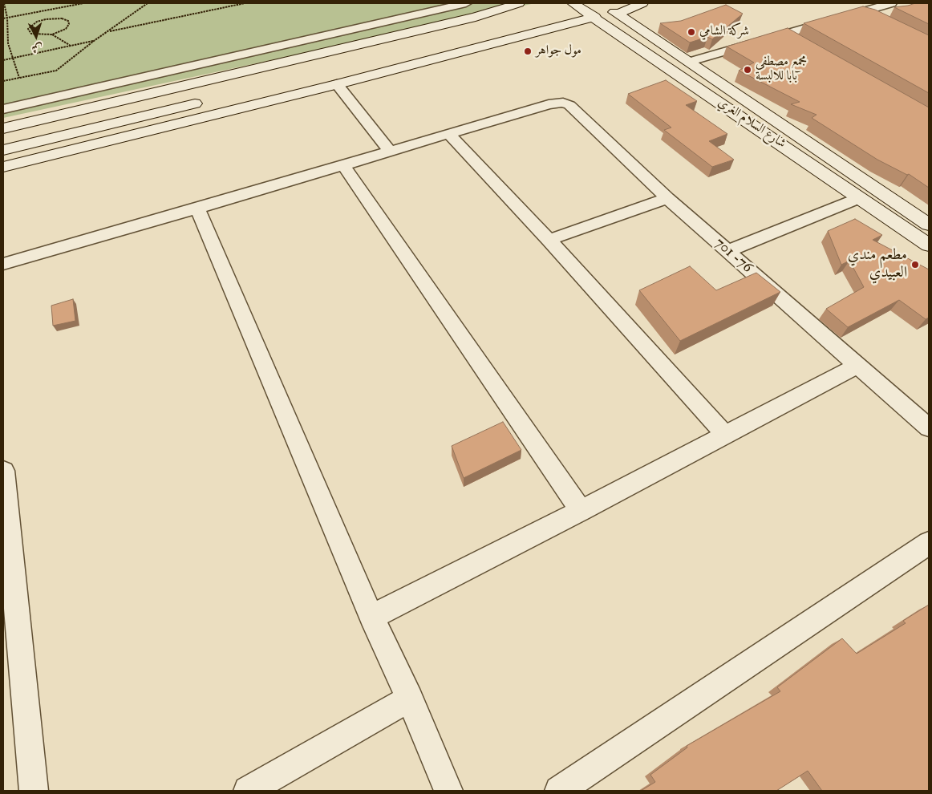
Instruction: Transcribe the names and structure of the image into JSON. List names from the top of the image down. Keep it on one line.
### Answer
{"streets":{"street":["شارع السلام الغري","701 -76"]},"places":["شركة الشامي","مول جواهر","مجمع مصطفى بابا للالبسة","مطعم مندي العبيدي"],"north":"bottom"}
